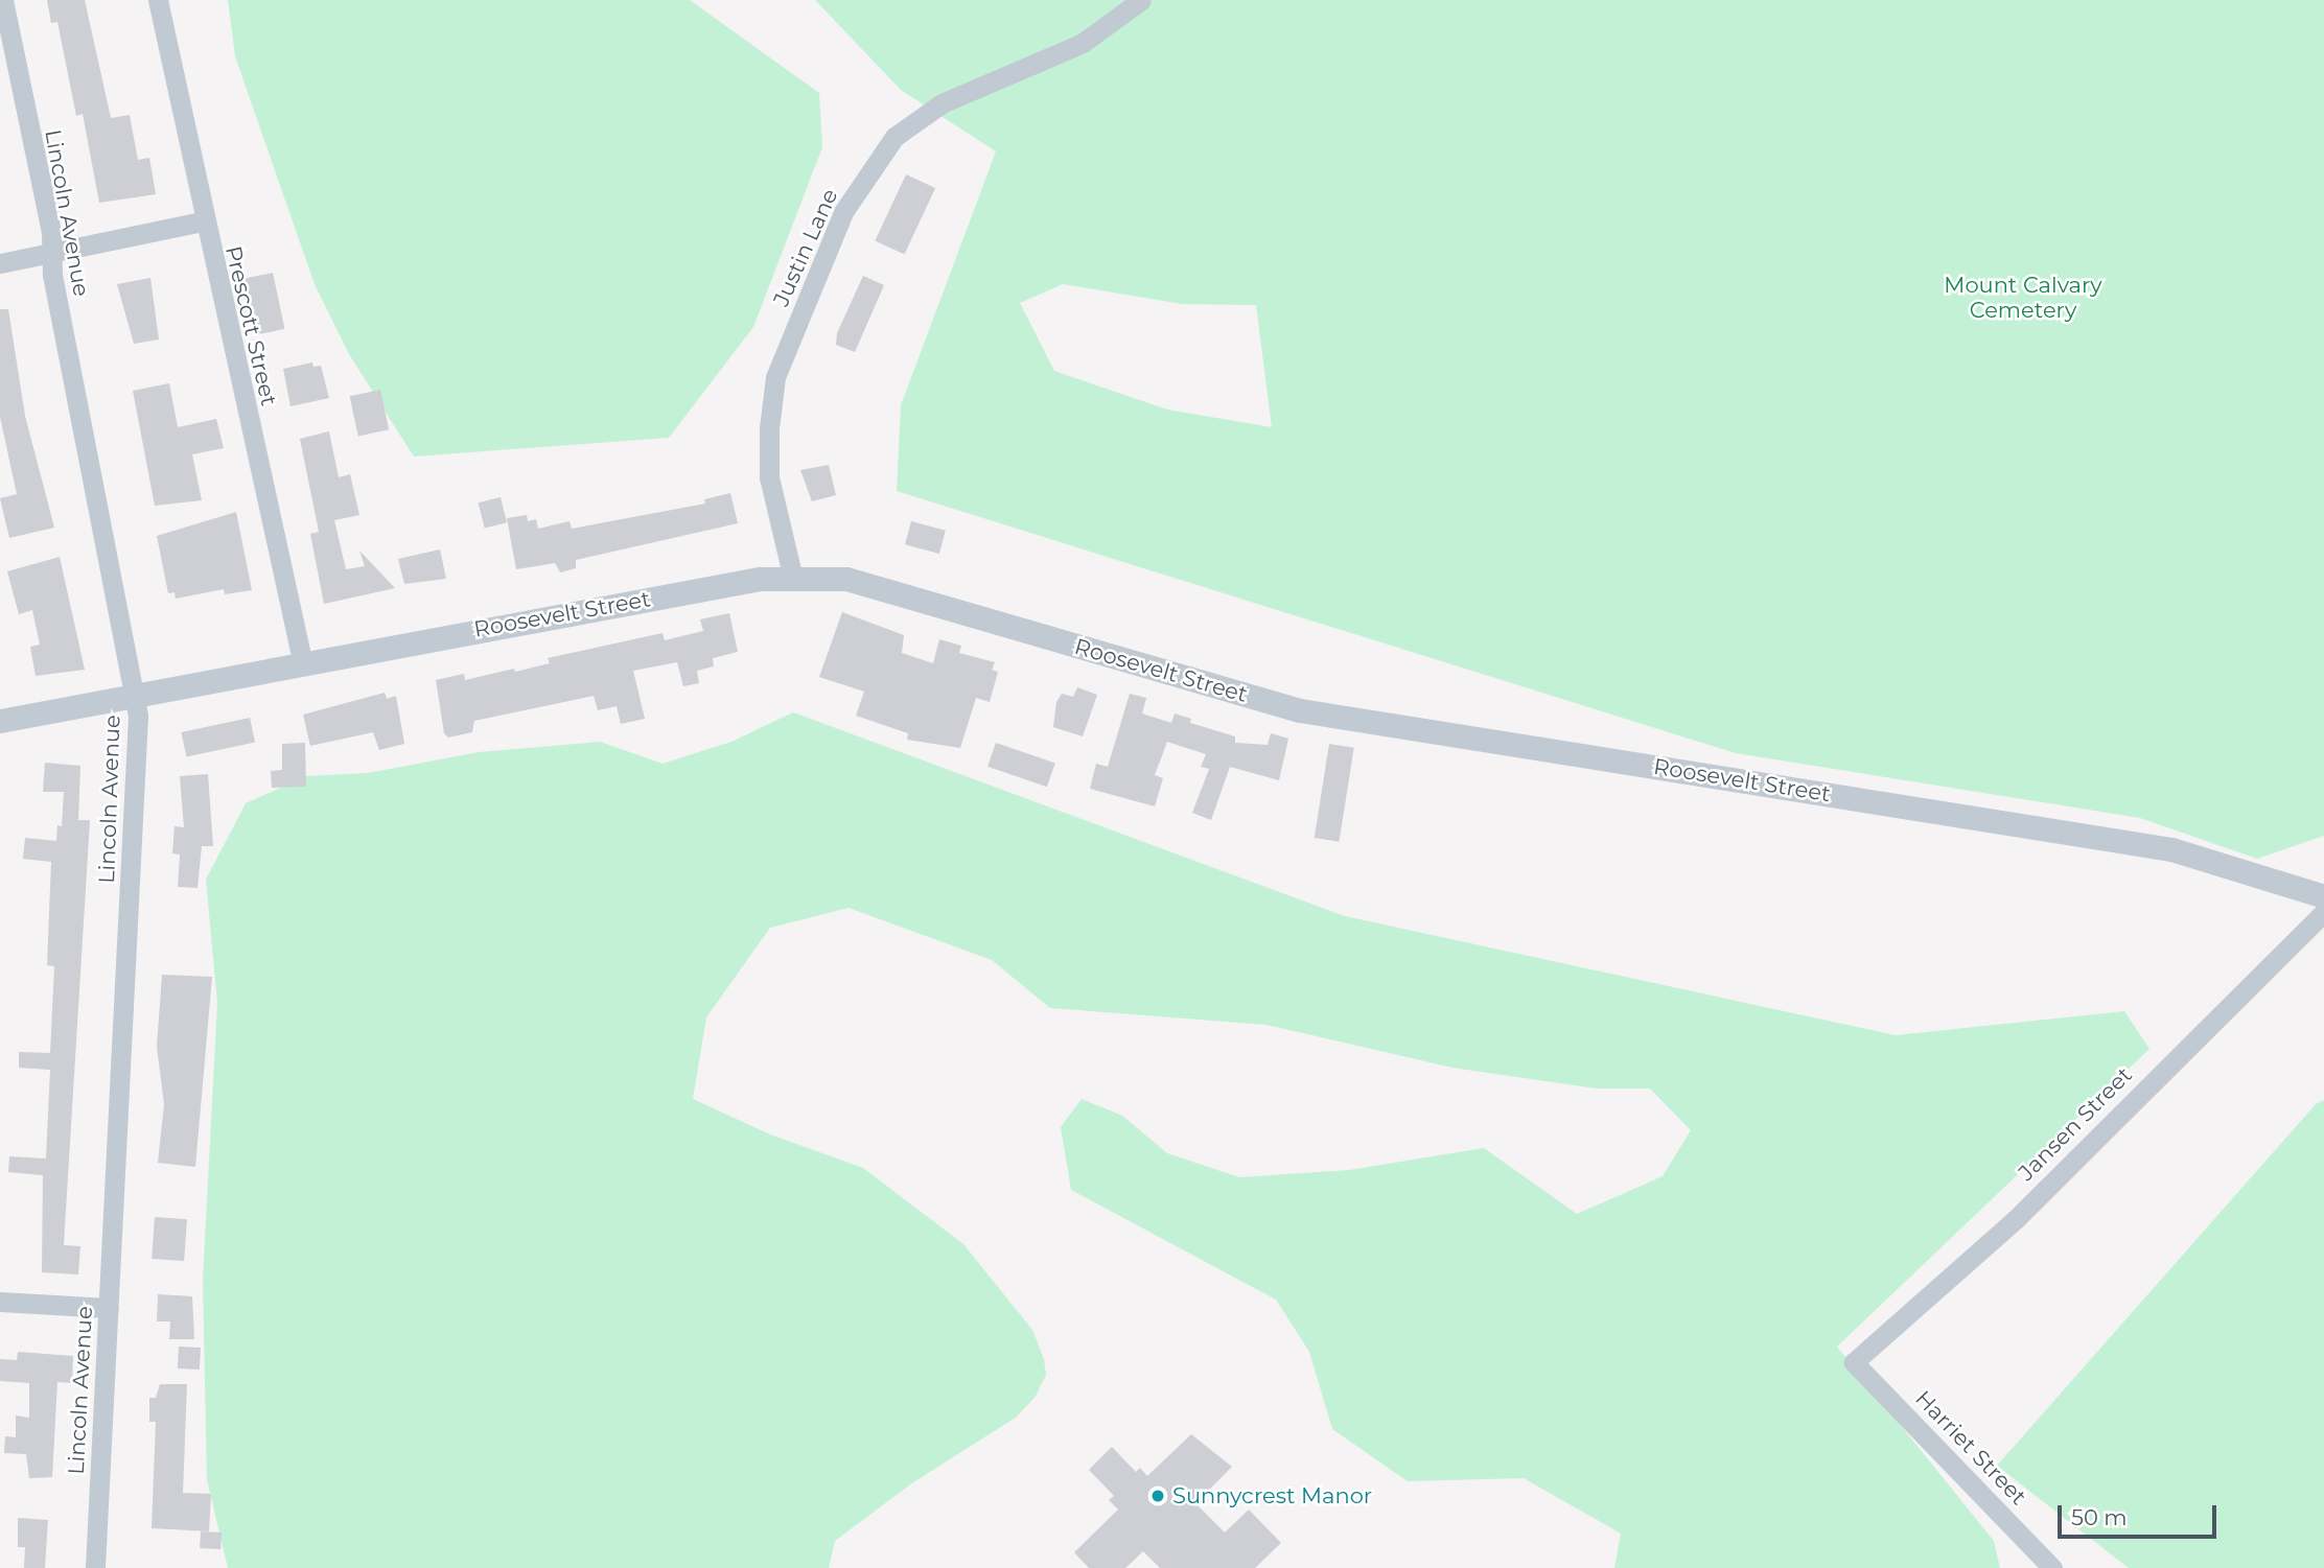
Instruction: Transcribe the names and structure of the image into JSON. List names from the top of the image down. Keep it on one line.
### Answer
{"streets":{"street":["Lincoln Avenue","Justin Lane","Prescott Street","Roosevelt Street","Jansen Street","Harriet Street"]},"crossings":[["Lincoln Avenue","Roosevelt Street"],["Justin Lane","Roosevelt Street"],["Prescott Street","Roosevelt Street"],["Jansen Street","Harriet Street"]],"parks":["Mount Calvary Cemetery"],"places":["Sunnycrest Manor"],"scale_bar":"50 m"}
